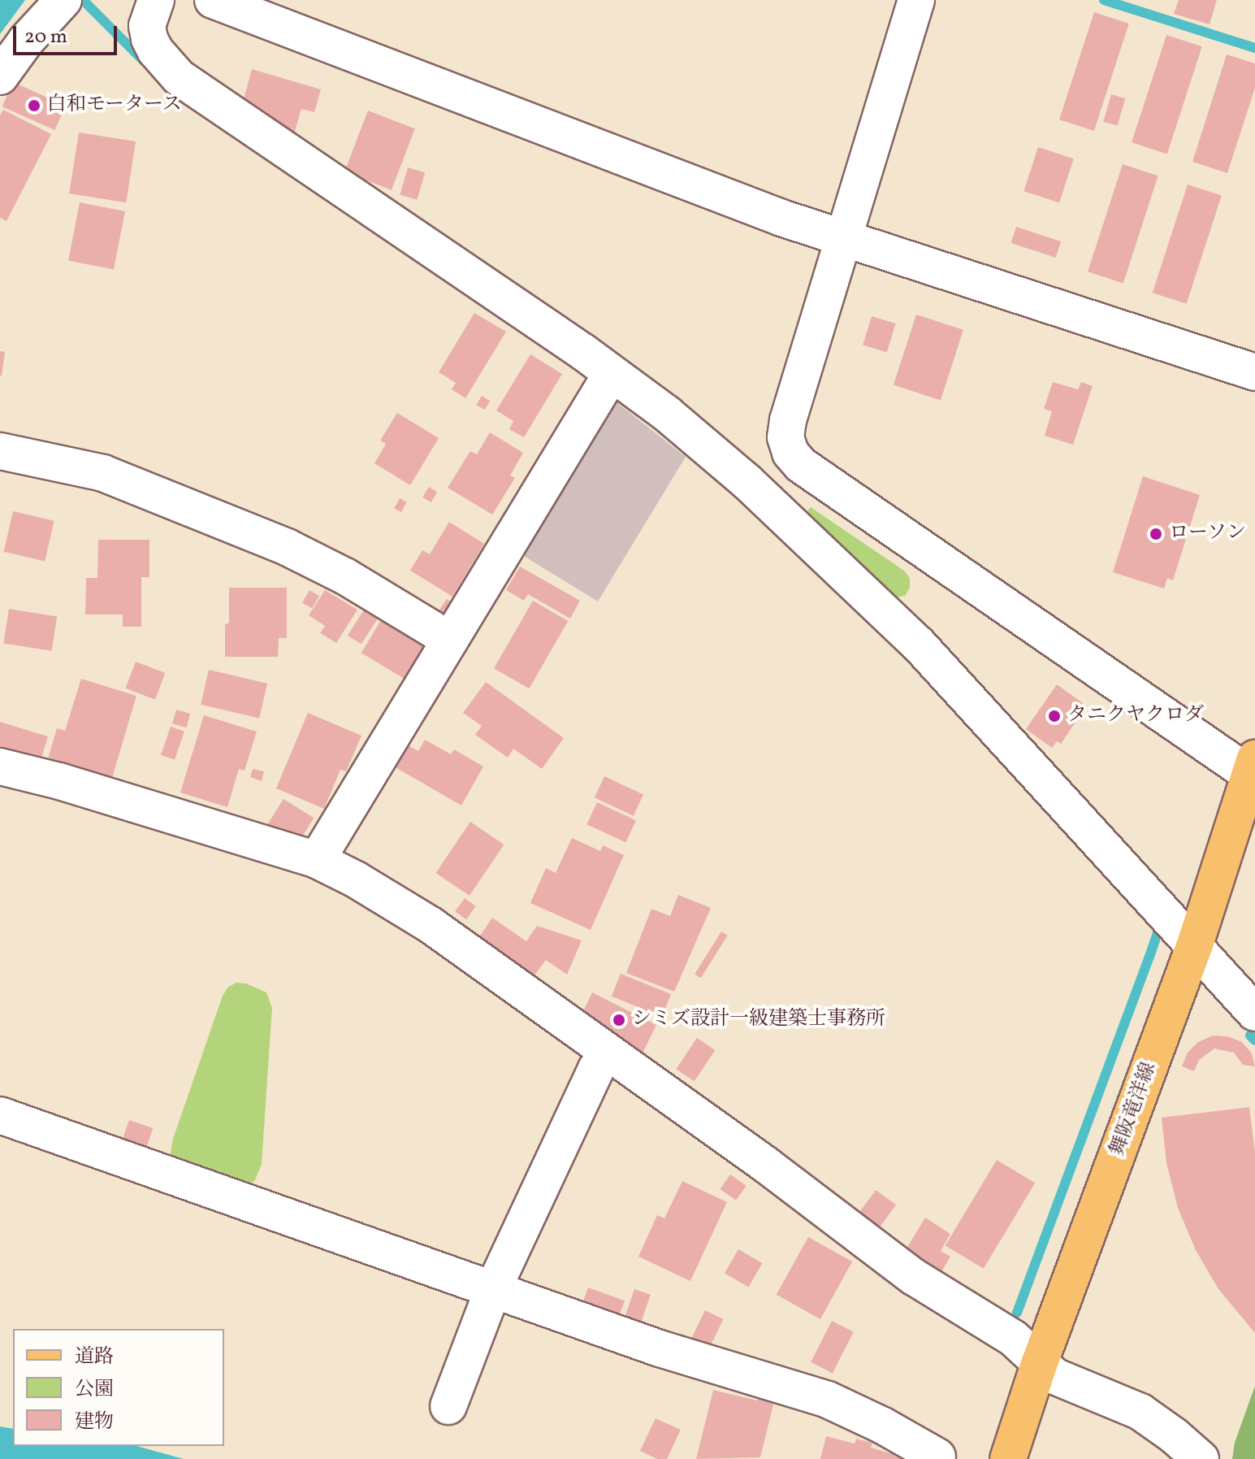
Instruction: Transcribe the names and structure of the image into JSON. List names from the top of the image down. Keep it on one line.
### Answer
{"streets":{"main road":["舞阪竜洋線"]},"places":["白和モータース","ローソン","タニクヤクロダ","シミズ設計一級建築士事務所"],"legend":["道路","公園","建物"],"scale_bar":"20 m"}
